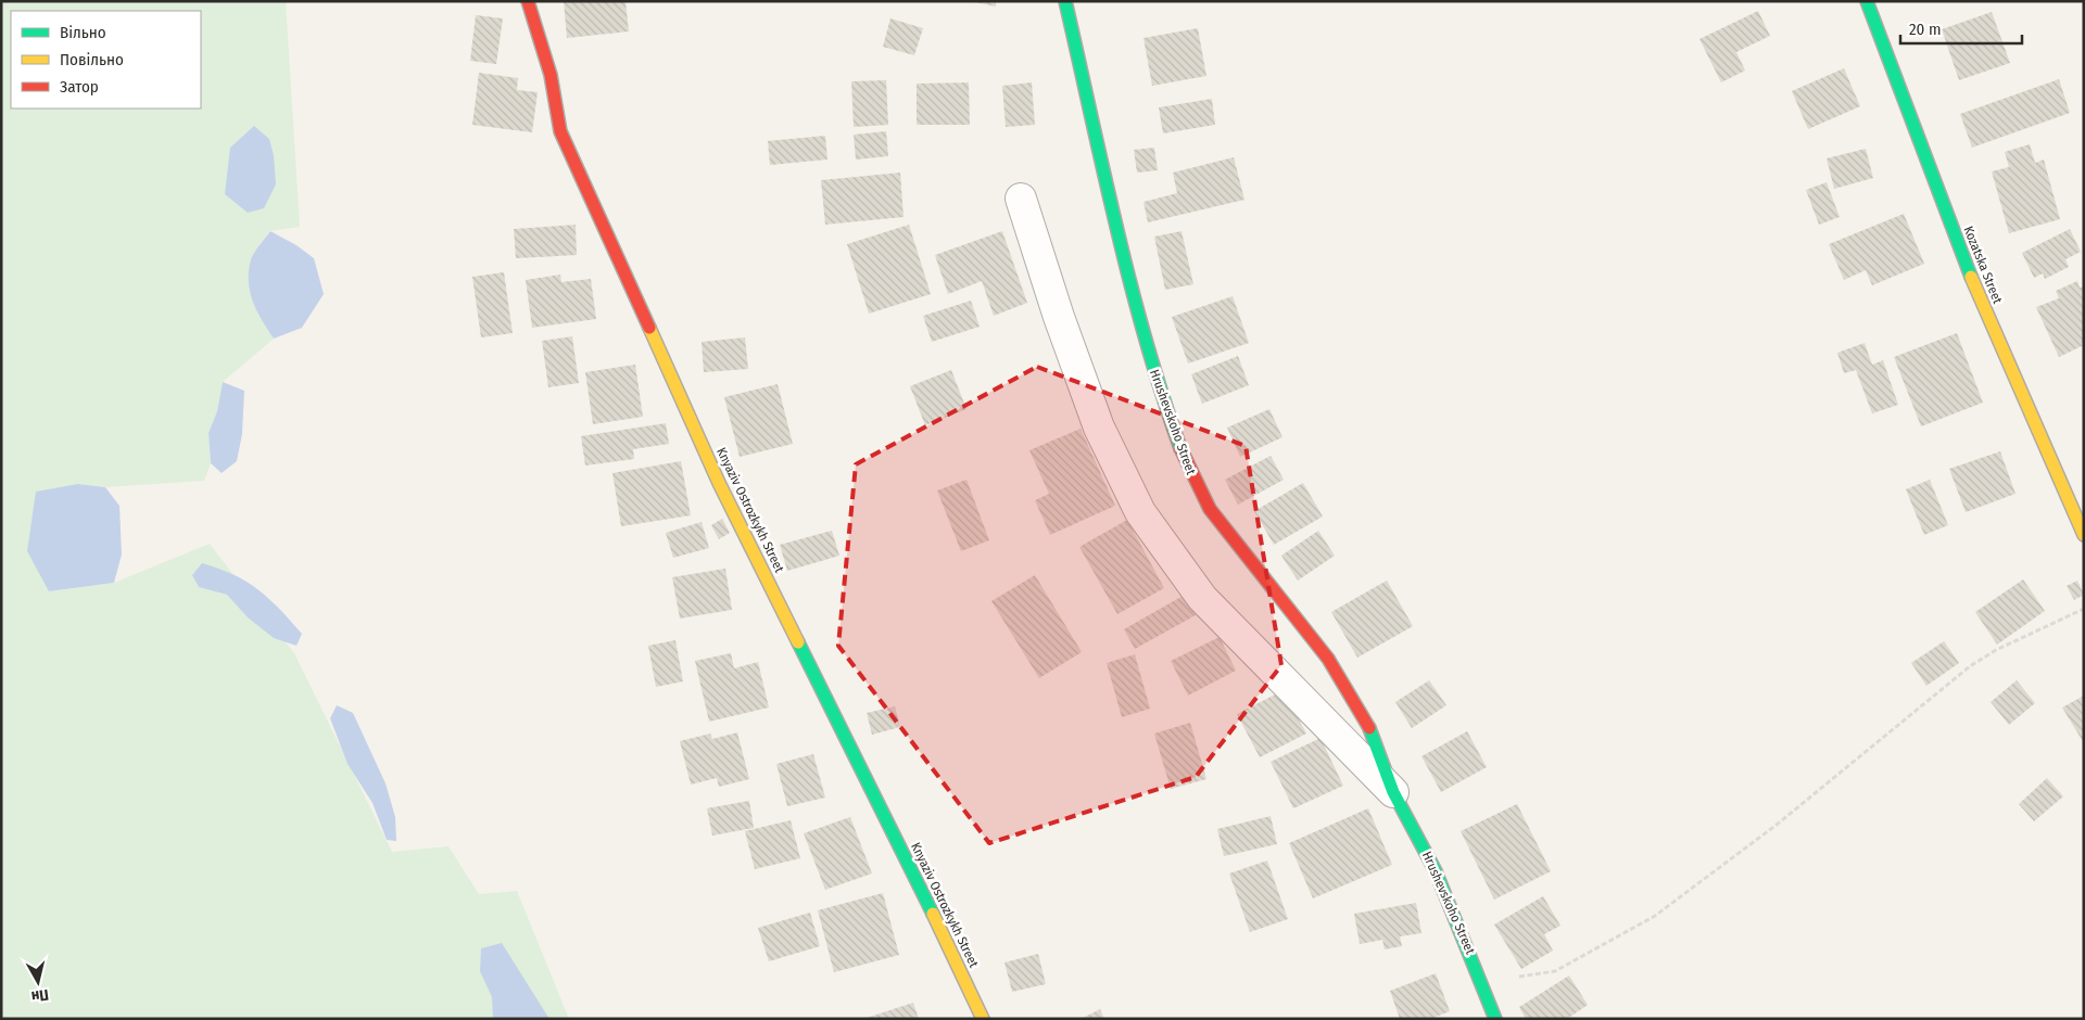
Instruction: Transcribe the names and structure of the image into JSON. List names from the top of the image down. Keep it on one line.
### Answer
{"streets":{"street":["Kozatska Street","Hrushevskoho Street","Knyaziv Оstrozkykh Street"]},"legend":["Вільно","Повільно","Затор"],"scale_bar":"20 m","north":"bottom"}
